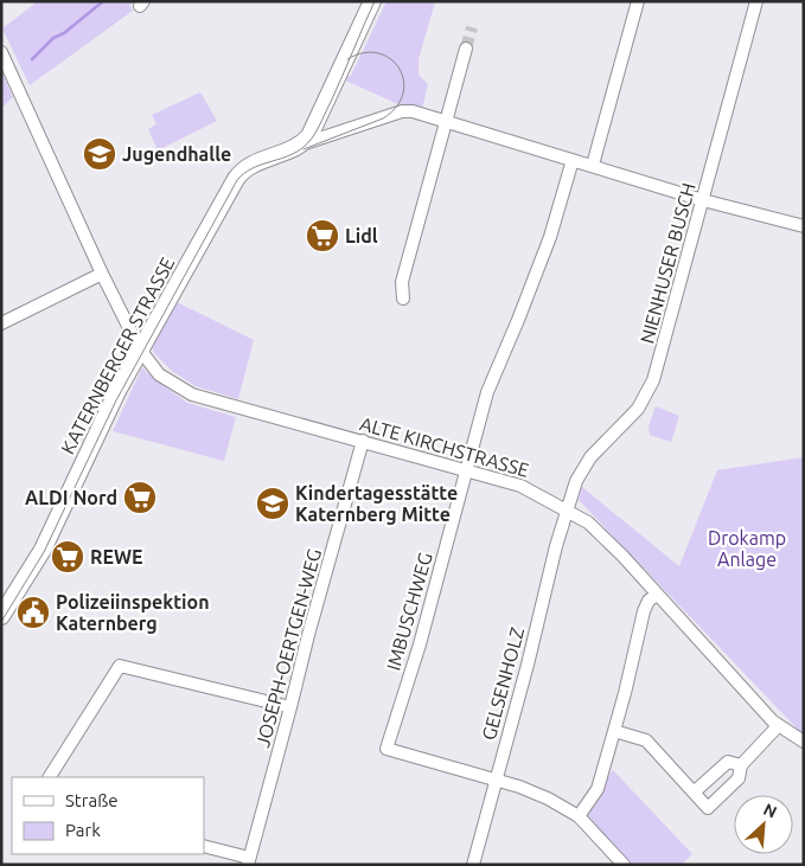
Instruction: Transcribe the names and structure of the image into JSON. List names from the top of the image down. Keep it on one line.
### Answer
{"streets":{"main road":["KATERNBERGER STRASSE"],"street":["NIENHUSER BUSCH","ALTE KIRCHSTRASSE","IMBUSCHWEG","JOSEPH-OERTGEN-WEG","GELSENHOLZ"]},"crossings":[["NIENHUSER BUSCH","KATERNBERGER STRASSE"],["NIENHUSER BUSCH","ALTE KIRCHSTRASSE"],["NIENHUSER BUSCH","GELSENHOLZ"],["KATERNBERGER STRASSE","ALTE KIRCHSTRASSE"],["KATERNBERGER STRASSE","IMBUSCHWEG"],["ALTE KIRCHSTRASSE","IMBUSCHWEG"],["ALTE KIRCHSTRASSE","JOSEPH-OERTGEN-WEG"],["ALTE KIRCHSTRASSE","GELSENHOLZ"],["IMBUSCHWEG","GELSENHOLZ"]],"parks":["Drokamp Anlage"],"places":{"school or university":["Jugendhalle","Kindertagesstätte Katernberg Mitte"],"supermarket":["Lidl","ALDI Nord","REWE"],"public building":["Polizeiinspektion Katernberg"]},"legend":["Straße","Park"],"north":"top right"}
